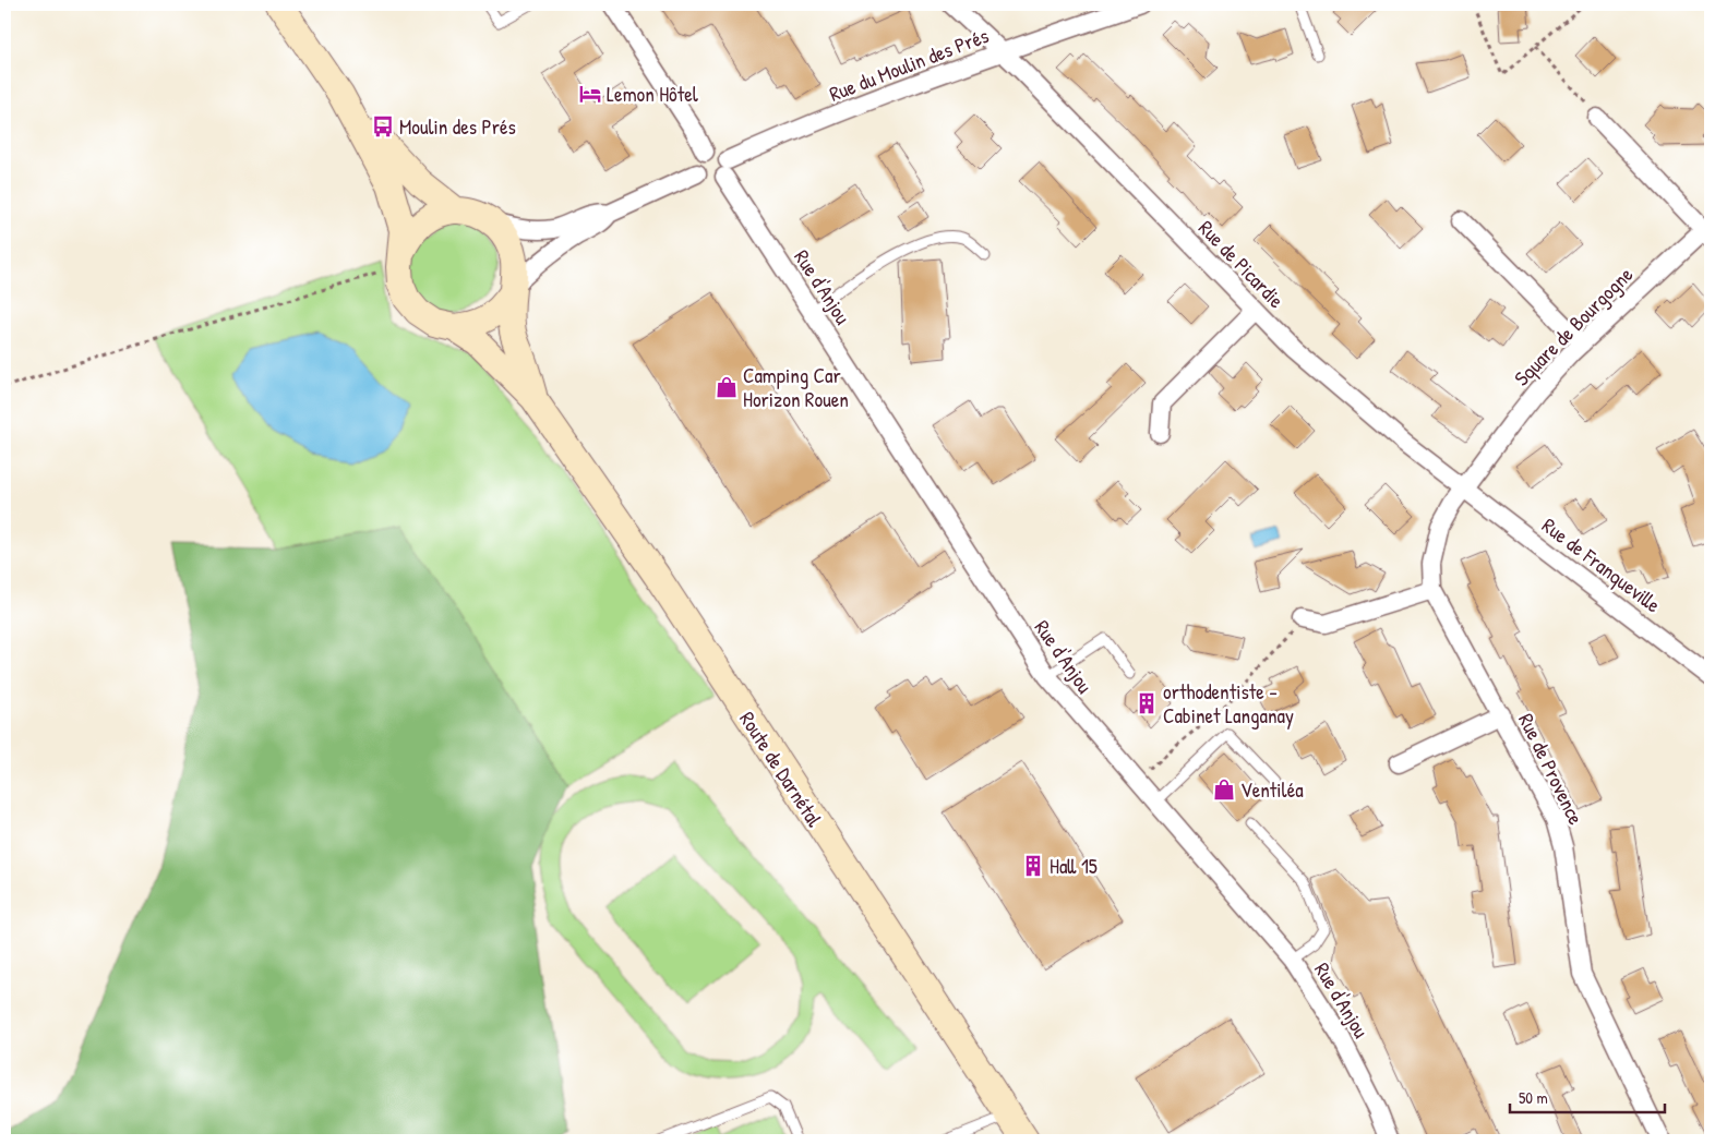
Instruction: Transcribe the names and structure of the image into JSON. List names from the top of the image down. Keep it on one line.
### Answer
{"streets":{"main road":["Route de Darnétal"],"street":["Rue du Moulin des Prés","Rue de Picardie","Rue d'Anjou","Square de Bourgogne","Rue de Franqueville","Rue de Provence"]},"crossings":[["Rue du Moulin des Prés","Rue de Picardie"],["Rue du Moulin des Prés","Rue d'Anjou"],["Rue de Picardie","Square de Bourgogne"],["Rue de Picardie","Rue de Franqueville"],["Rue de Picardie","Rue de Provence"],["Square de Bourgogne","Rue de Franqueville"],["Square de Bourgogne","Rue de Provence"],["Rue de Franqueville","Rue de Provence"]],"places":{"hotel":["Lemon Hôtel"],"bus stop":["Moulin des Prés"],"shop":["Camping Car Horizon Rouen","Ventiléa"],"building":["orthodentiste - Cabinet Langanay","Hall 15"]},"scale_bar":"50 m"}
